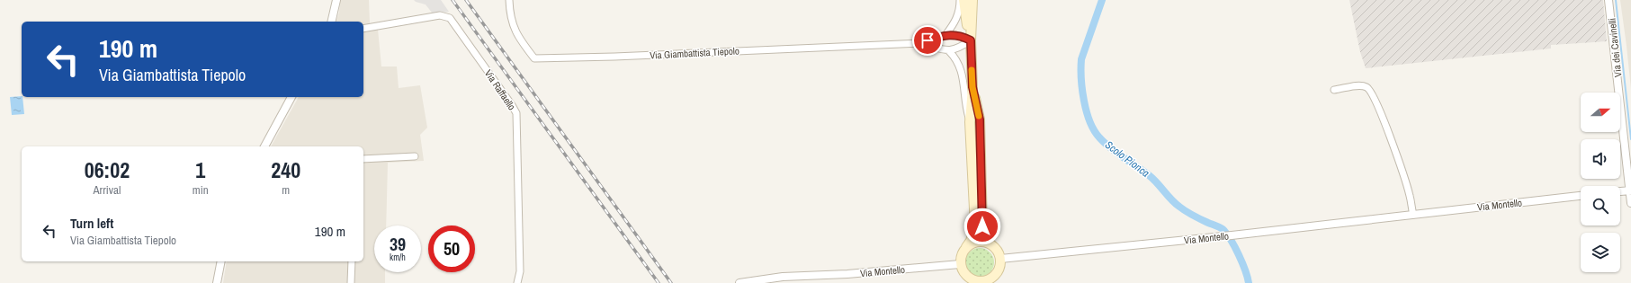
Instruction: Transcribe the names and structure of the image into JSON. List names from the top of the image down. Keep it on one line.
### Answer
{"streets":{"street":["Via dei Cavinelli","Via Giambattista Tiepolo","Via Raffaello","Via Montello"]},"water":["Scolo Pionca"],"north":"right","page":{"turn":["190 m","Via Giambattista Tiepolo"],"eta":["06:02","Arrival","1","min","240","m"],"list":[{"name":"Turn left","note":"Via Giambattista Tiepolo","value":"190 m"}],"speed":"39 km/h","limit":"50"}}
